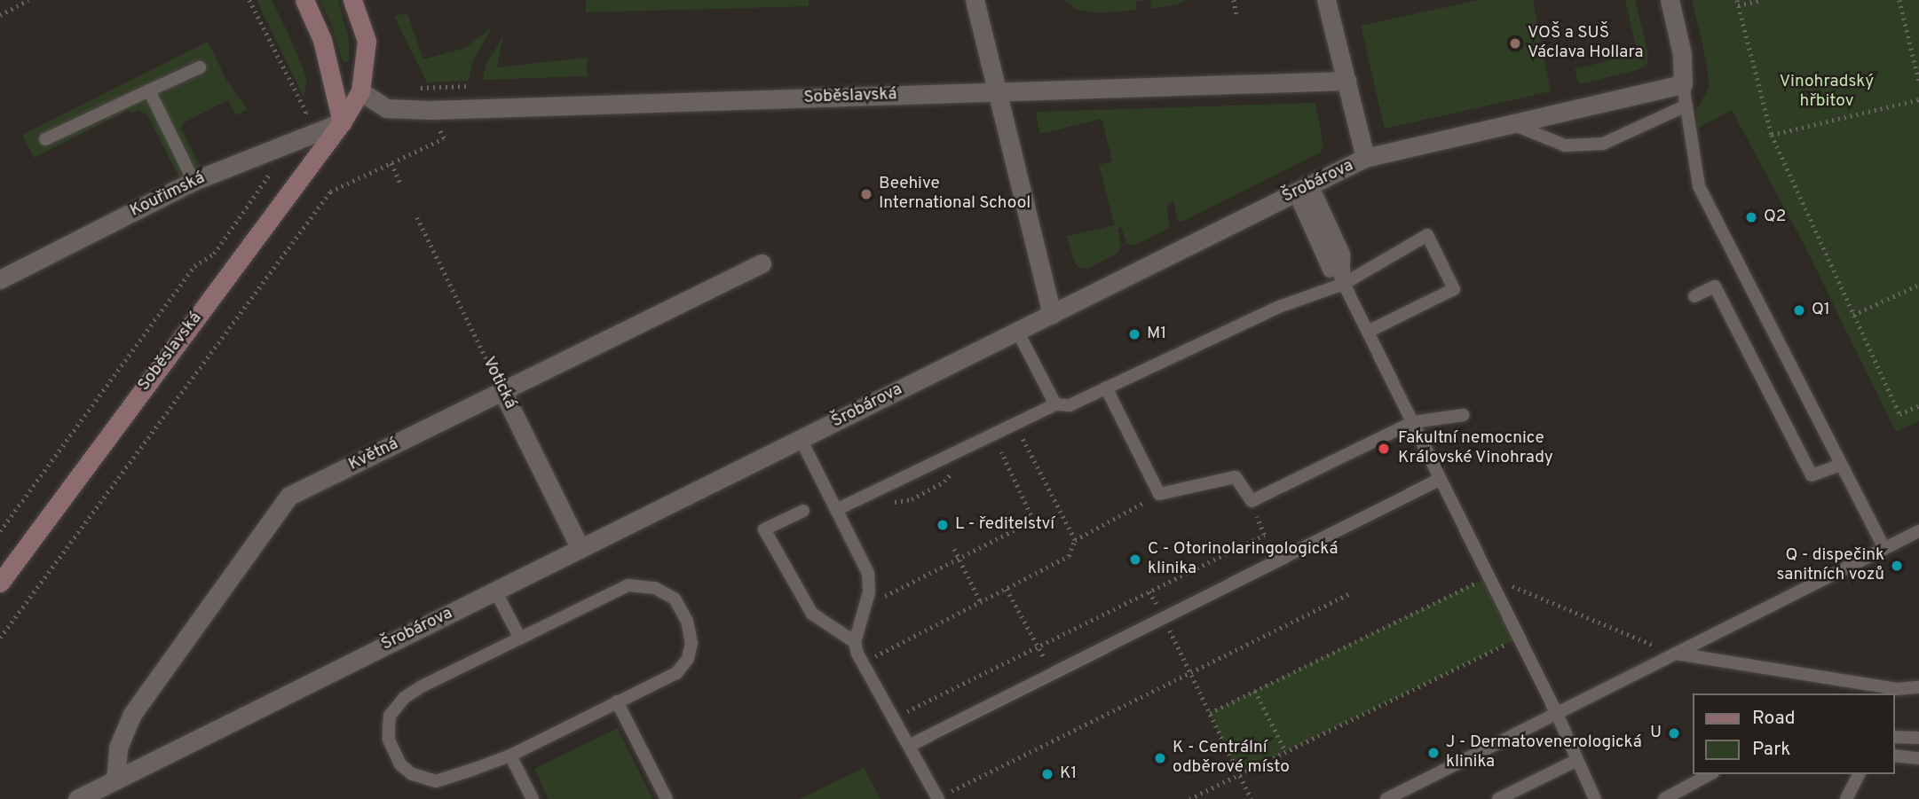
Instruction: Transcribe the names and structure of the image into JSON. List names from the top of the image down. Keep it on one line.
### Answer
{"streets":{"main road":["Soběslavská"],"street":["Šrobárova","Kouřimská","Votická","Květná"]},"crossings":[["Soběslavská","Kouřimská"],["Šrobárova","Votická"],["Šrobárova","Květná"],["Votická","Květná"]],"parks":["Vinohradský hřbitov"],"places":["VOŠ a SUŠ Václava Hollara","Beehive International School","Q2","Q1","M1","Fakultní nemocnice Královské Vinohrady","L - ředitelství","C - Otorinolaringologická klinika","Q - dispečink sanitních vozů","U","J - Dermatovenerologická klinika","K - Centrální odběrové místo","K1"],"legend":["Road","Park"]}
